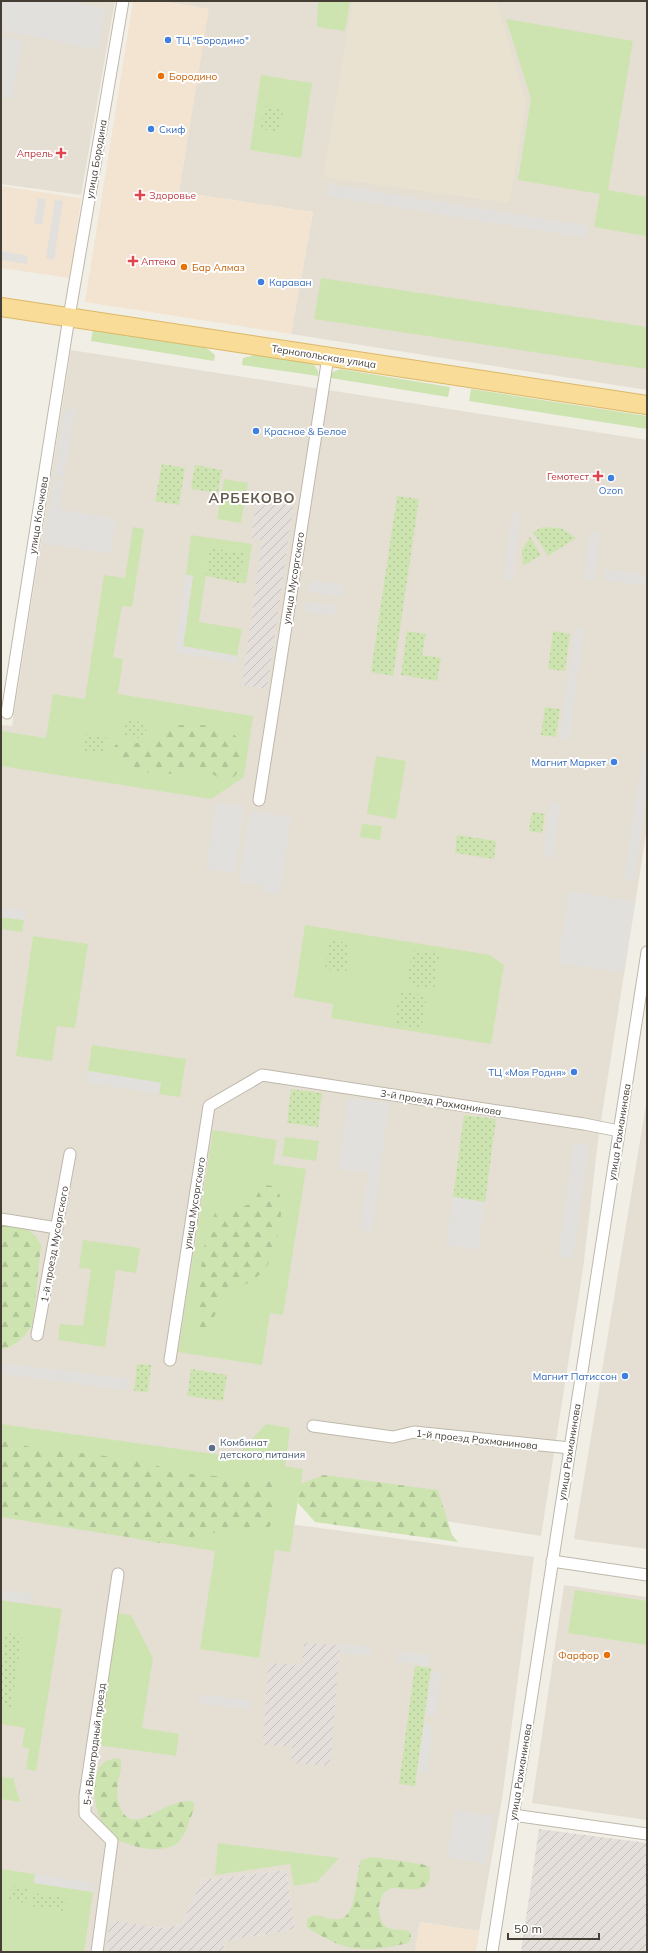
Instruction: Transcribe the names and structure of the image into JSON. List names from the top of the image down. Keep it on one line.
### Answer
{"streets":{"main road":["Тернопольская улица"],"street":["улица Бородина","улица Клочкова","улица Мусоргского","3-й проезд Рахманинова","улица Рахманинова","1-й проезд Мусоргского","1-й проезд Рахманинова","5-й Виноградный проезд"]},"crossings":[["улица Бородина","Тернопольская улица"],["улица Бородина","улица Клочкова"],["Тернопольская улица","улица Клочкова"],["Тернопольская улица","улица Мусоргского"],["улица Мусоргского","3-й проезд Рахманинова"],["3-й проезд Рахманинова","улица Рахманинова"],["улица Рахманинова","1-й проезд Рахманинова"]],"districts":["АРБЕКОВО"],"places":{"other":["ТЦ \"Бородино\"","Бородино","Скиф","Бар Алмаз","Караван","Красное & Белое","Ozon","Магнит Маркет","ТЦ «Моя Родня»","Магнит Патиссон","Комбинат детского питания","Фарфор"],"health":["Апрель","Здоровье","Аптека","Гемотест"]},"scale_bar":"50 m"}
